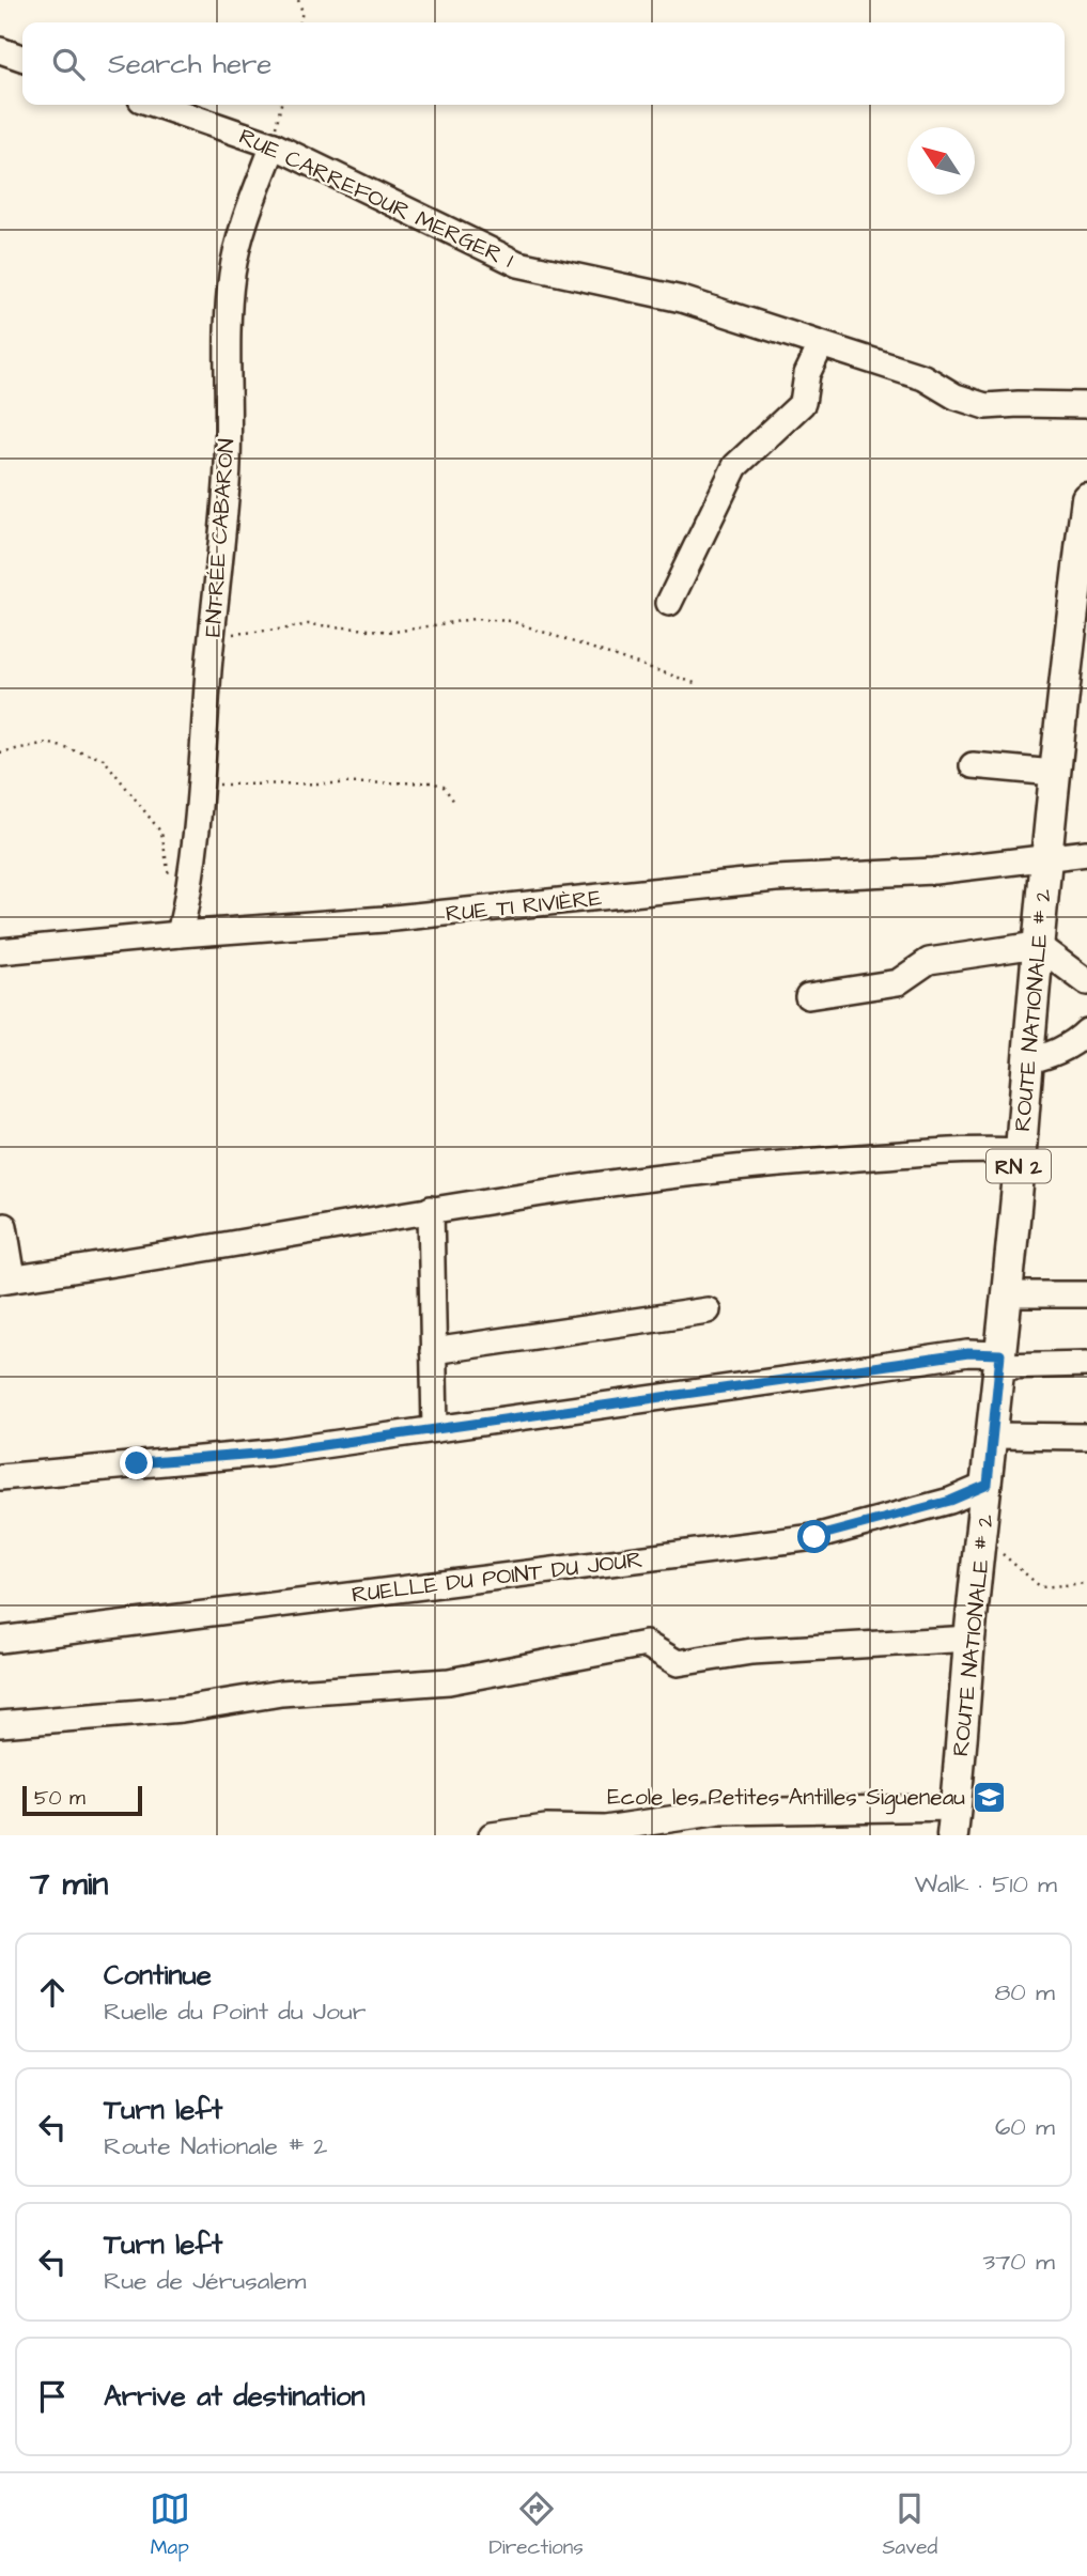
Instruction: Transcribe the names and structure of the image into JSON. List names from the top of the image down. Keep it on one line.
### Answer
{"streets":{"main road":["ROUTE NATIONALE # 2","RN 2"],"street":["RUE CARREFOUR MERGER 1","ENTRÉE CABARON","RUE TI RIVIÈRE","RUELLE DU POINT DU JOUR"]},"crossings":[["RUE CARREFOUR MERGER 1","ENTRÉE CABARON"],["ENTRÉE CABARON","RUE TI RIVIÈRE"],["RUE TI RIVIÈRE","ROUTE NATIONALE # 2"],["ROUTE NATIONALE # 2","RUELLE DU POINT DU JOUR"]],"places":{"school or university":["Ecole les Petites Antilles Sigueneau"]},"scale_bar":"50 m","north":"top left","page":{"search":"Search here","scale":"50 m","heading":["7 min","Walk · 510 m"],"list":[["Continue","Ruelle du Point du Jour","80 m"],["Turn left","Route Nationale # 2","60 m"],["Turn left","Rue de Jérusalem","370 m"],"Arrive at destination"],"nav":["Map","Directions","Saved"]}}
